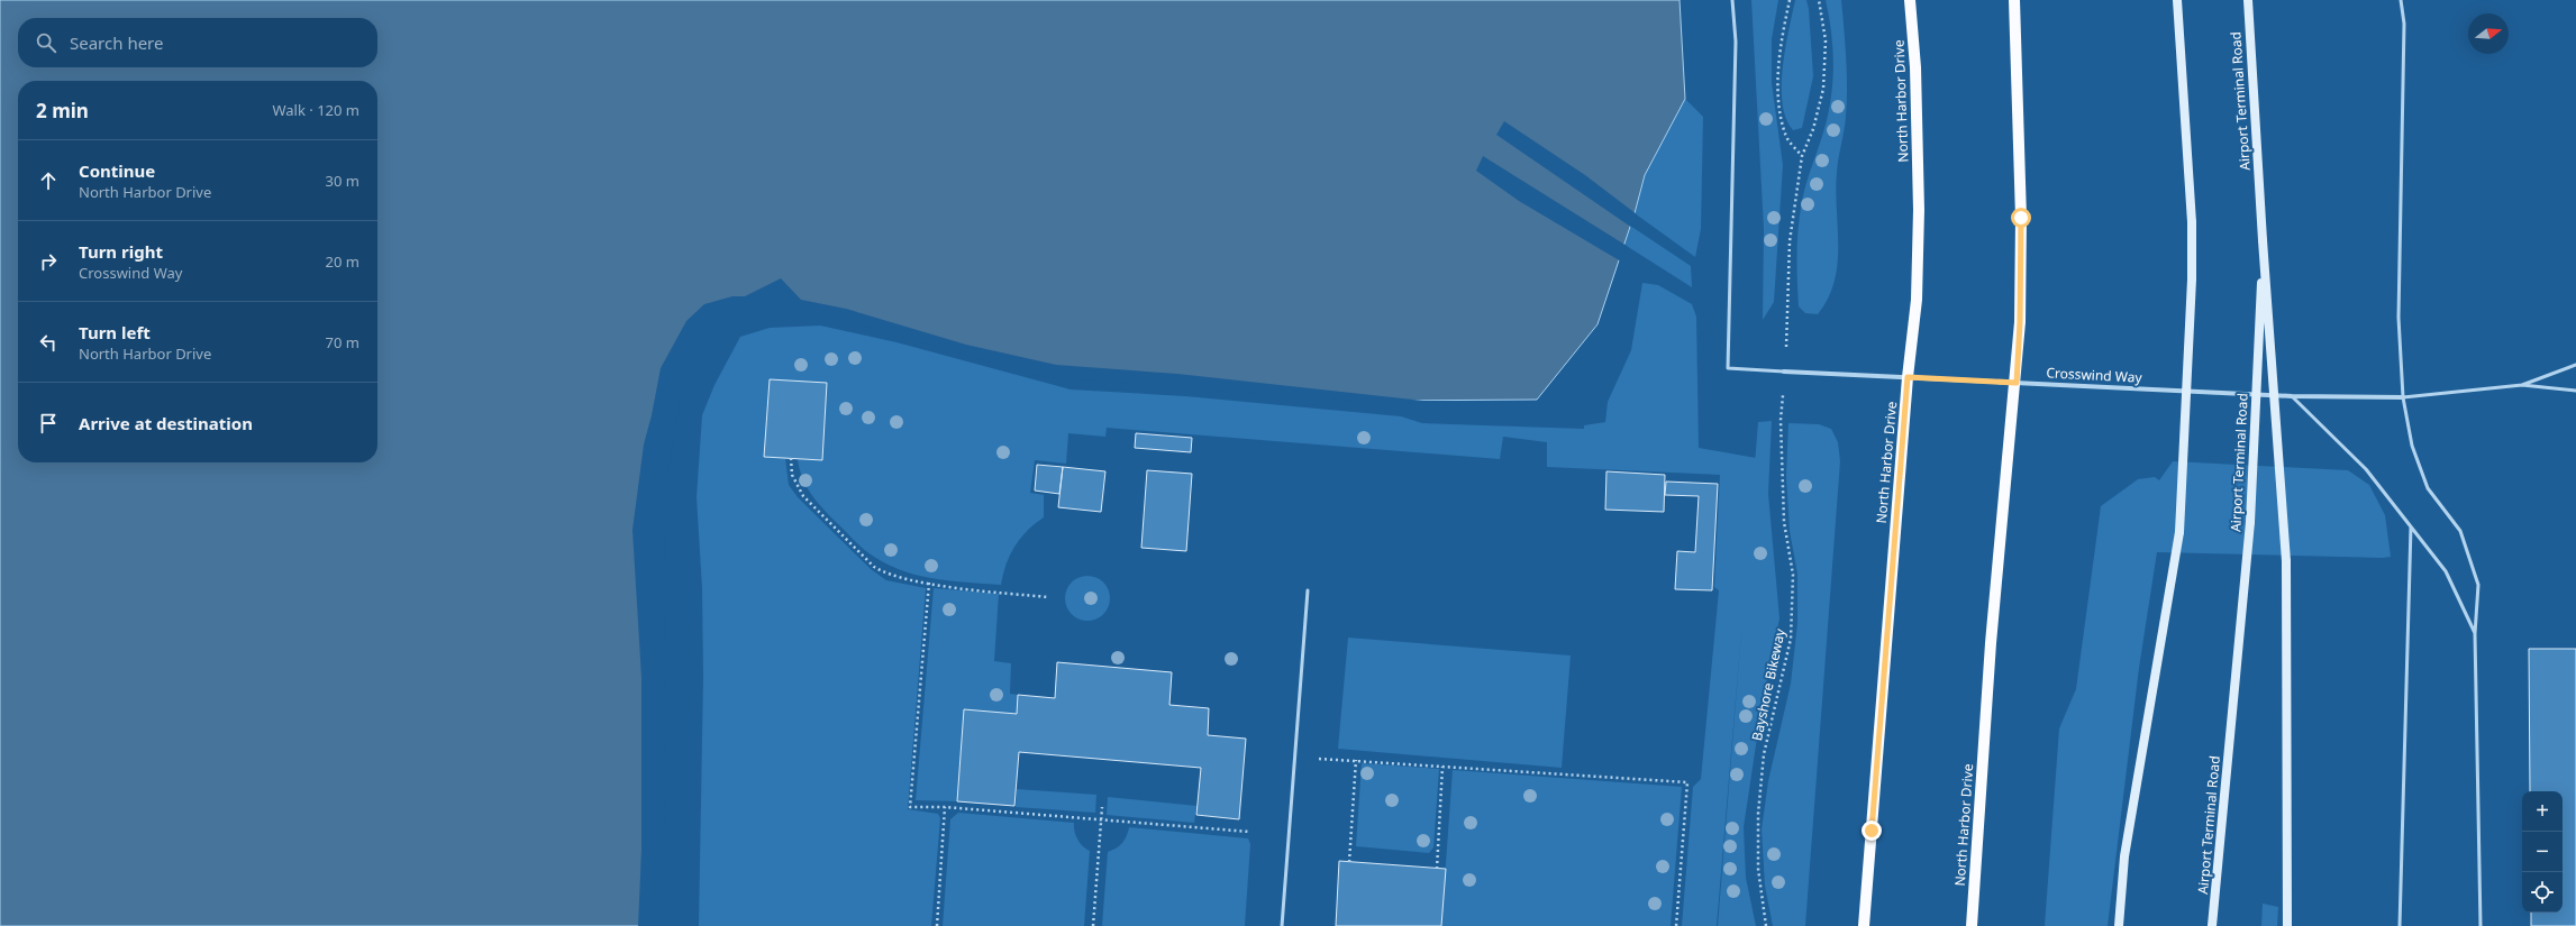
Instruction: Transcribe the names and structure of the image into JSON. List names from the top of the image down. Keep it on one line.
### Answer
{"streets":{"main road":["North Harbor Drive","Airport Terminal Road"],"street":["Crosswind Way"],"path":["Bayshore Bikeway"]},"crossings":[["North Harbor Drive","Crosswind Way"]],"north":"right","page":{"search":"Search here","heading":["2 min","Walk · 120 m"],"list":[["Continue","North Harbor Drive","30 m"],["Turn right","Crosswind Way","20 m"],["Turn left","North Harbor Drive","70 m"],"Arrive at destination"],"map_buttons":["+","−"]}}
